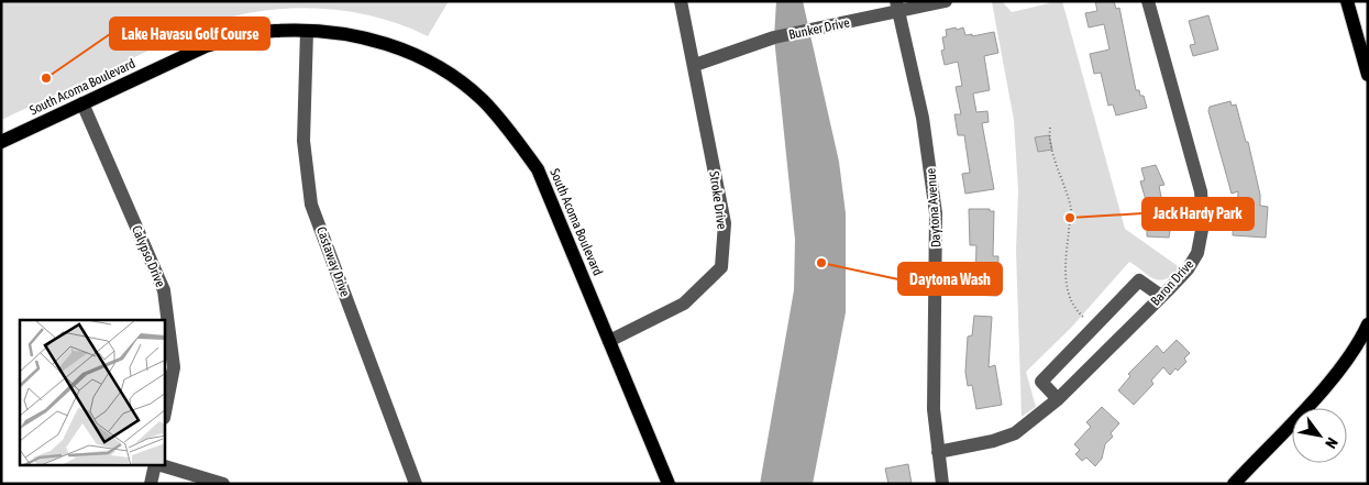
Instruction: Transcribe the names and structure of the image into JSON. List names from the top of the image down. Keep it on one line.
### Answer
{"streets":{"main road":["South Acoma Boulevard"],"street":["Bunker Drive","Stroke Drive","Daytona Avenue","Calypso Drive","Castaway Drive","Baron Drive"]},"crossings":[["Bunker Drive","Stroke Drive"],["Bunker Drive","Daytona Avenue"],["South Acoma Boulevard","Stroke Drive"],["South Acoma Boulevard","Calypso Drive"],["South Acoma Boulevard","Castaway Drive"],["Daytona Avenue","Baron Drive"]],"places":["Lake Havasu Golf Course","Jack Hardy Park","Daytona Wash"],"north":"bottom right"}
